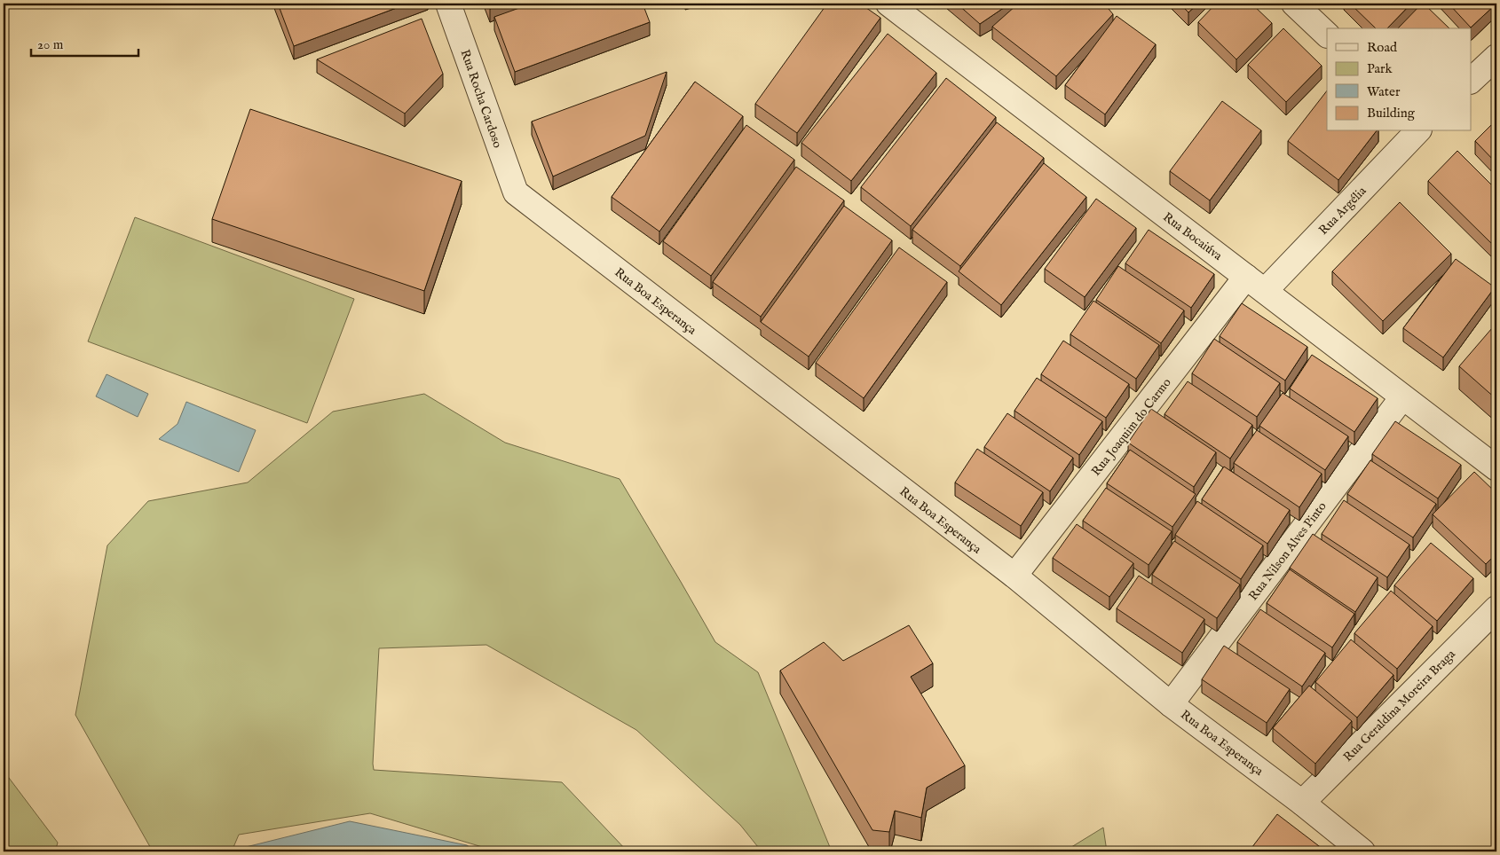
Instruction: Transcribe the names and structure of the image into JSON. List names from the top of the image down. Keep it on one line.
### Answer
{"streets":{"street":["Rua Rocha Cardoso","Rua Argélia","Rua Bocaiúva","Rua Boa Esperança","Rua Joaquim do Carmo","Rua Nilson Alves Pinto","Rua Geraldina Moreira Braga"]},"crossings":[["Rua Rocha Cardoso","Rua Boa Esperança"],["Rua Argélia","Rua Bocaiúva"],["Rua Argélia","Rua Joaquim do Carmo"],["Rua Bocaiúva","Rua Joaquim do Carmo"],["Rua Bocaiúva","Rua Nilson Alves Pinto"],["Rua Boa Esperança","Rua Joaquim do Carmo"],["Rua Boa Esperança","Rua Nilson Alves Pinto"],["Rua Boa Esperança","Rua Geraldina Moreira Braga"]],"legend":["Road","Park","Water","Building"],"scale_bar":"20 m"}
